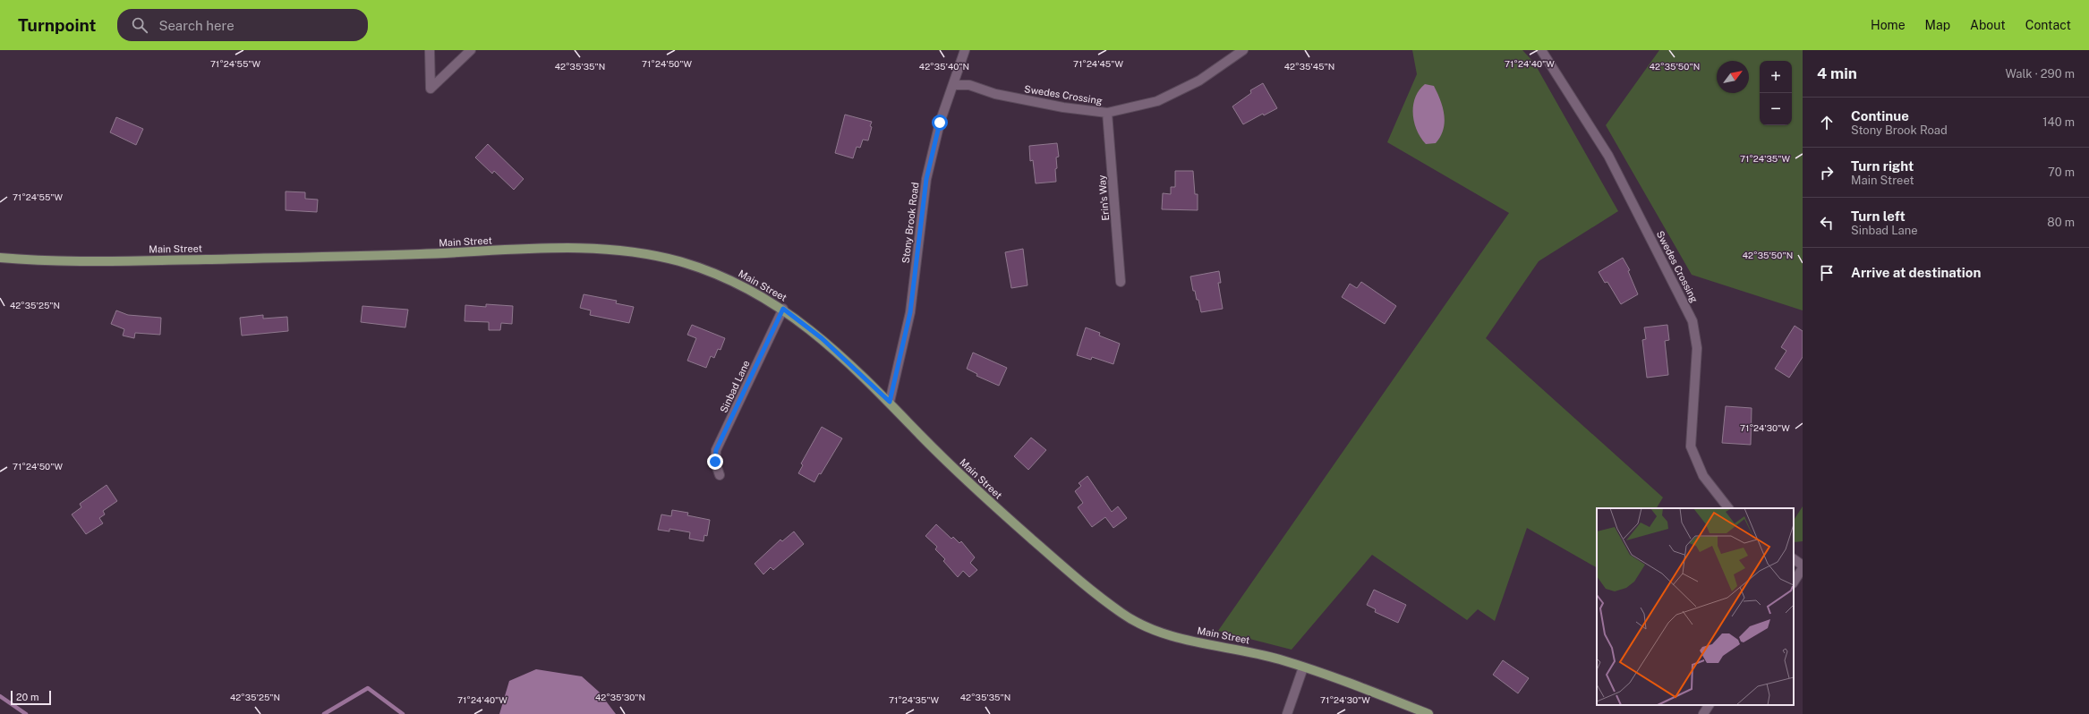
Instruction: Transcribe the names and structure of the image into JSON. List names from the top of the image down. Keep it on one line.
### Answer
{"streets":{"main road":["Main Street"],"street":["Swedes Crossing","Erin's Way","Stony Brook Road","Sinbad Lane"]},"crossings":[["Swedes Crossing","Erin's Way"],["Swedes Crossing","Stony Brook Road"],["Stony Brook Road","Main Street"],["Main Street","Sinbad Lane"]],"scale_bar":"20 m","north":"top right","page":{"header":"Turnpoint","search":"Search here","nav":["Home","Map","About","Contact"],"heading":["4 min","Walk · 290 m"],"map_buttons":["+","−"],"list":[["Continue","Stony Brook Road","140 m"],["Turn right","Main Street","70 m"],["Turn left","Sinbad Lane","80 m"],"Arrive at destination"],"scale":"20 m"},"coordinates":["71°24'50\"W","71°24'40\"W","71°24'55\"W","71°24'45\"W","42°35'35\"N","42°35'40\"N","42°35'45\"N","42°35'50\"N","71°24'35\"W","42°35'25\"N","71°24'30\"W","42°35'30\"N"]}
